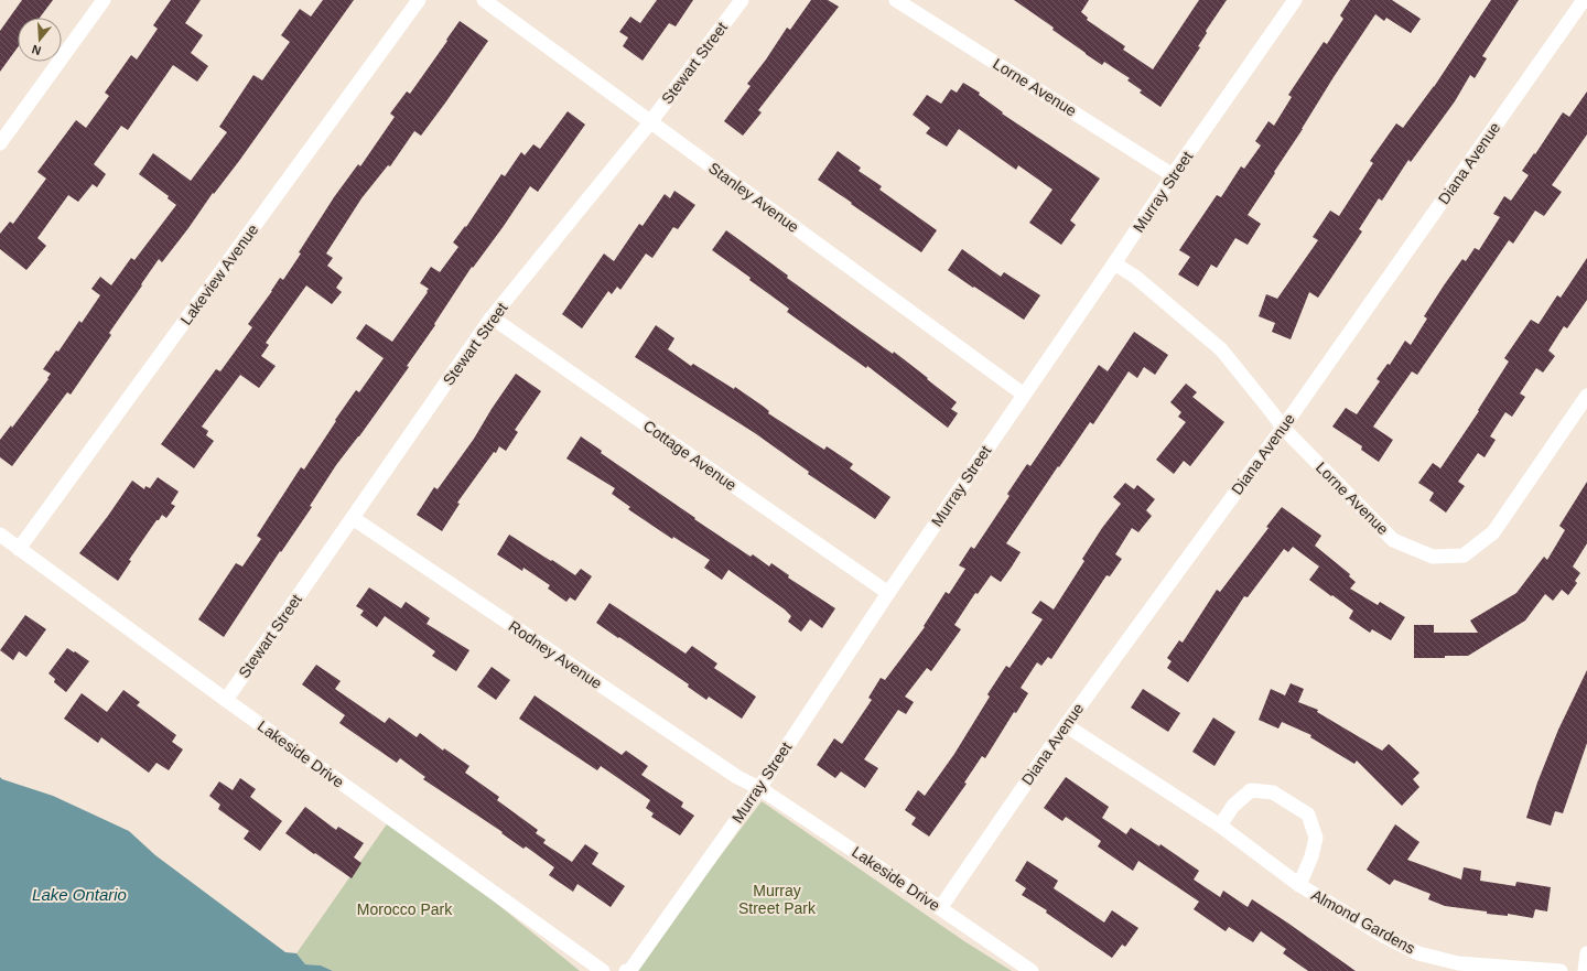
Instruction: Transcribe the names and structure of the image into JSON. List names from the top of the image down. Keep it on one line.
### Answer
{"streets":{"street":["Stewart Street","Lorne Avenue","Diana Avenue","Murray Street","Stanley Avenue","Lakeview Avenue","Cottage Avenue","Rodney Avenue","Lakeside Drive","Almond Gardens"]},"crossings":[["Stewart Street","Stanley Avenue"],["Stewart Street","Cottage Avenue"],["Stewart Street","Rodney Avenue"],["Stewart Street","Lakeside Drive"],["Lorne Avenue","Diana Avenue"],["Lorne Avenue","Murray Street"],["Diana Avenue","Lakeside Drive"],["Diana Avenue","Almond Gardens"],["Murray Street","Stanley Avenue"],["Murray Street","Cottage Avenue"],["Murray Street","Rodney Avenue"],["Murray Street","Lakeside Drive"],["Lakeview Avenue","Lakeside Drive"],["Rodney Avenue","Lakeside Drive"]],"water":["Lake Ontario"],"parks":["Murray Street Park","Morocco Park"],"north":"bottom"}
